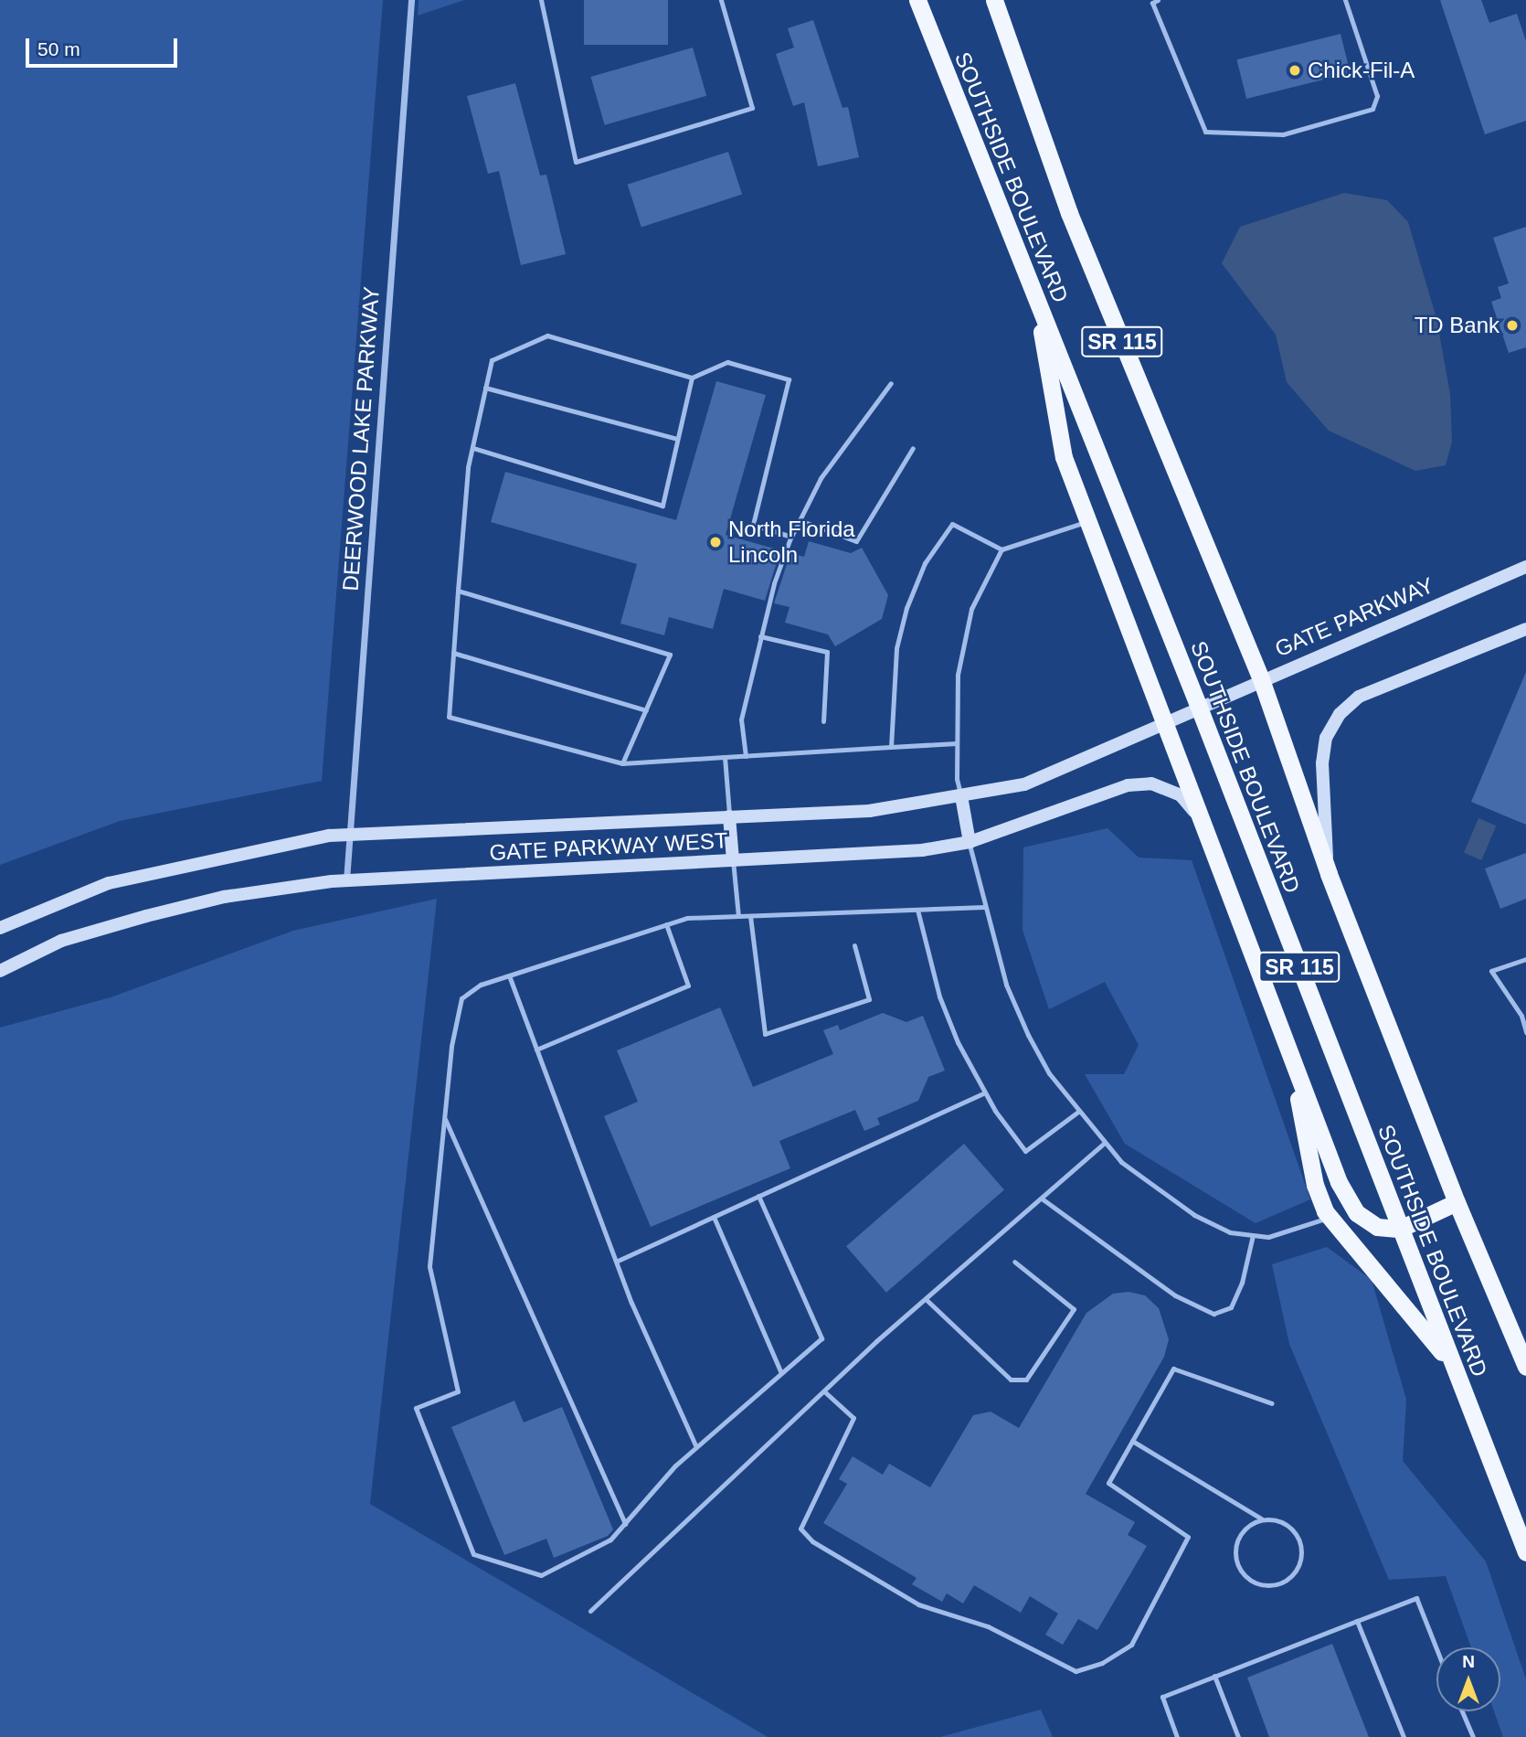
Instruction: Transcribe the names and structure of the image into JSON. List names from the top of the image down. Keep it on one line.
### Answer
{"streets":{"highway":["SOUTHSIDE BOULEVARD","SR 115"],"main road":["GATE PARKWAY","GATE PARKWAY WEST"],"street":["DEERWOOD LAKE PARKWAY"]},"crossings":[["SOUTHSIDE BOULEVARD","GATE PARKWAY"],["SOUTHSIDE BOULEVARD","GATE PARKWAY WEST"],["DEERWOOD LAKE PARKWAY","GATE PARKWAY WEST"],["GATE PARKWAY","GATE PARKWAY WEST"]],"places":["Chick-Fil-A","TD Bank","North Florida Lincoln"],"scale_bar":"50 m","north":"top"}
